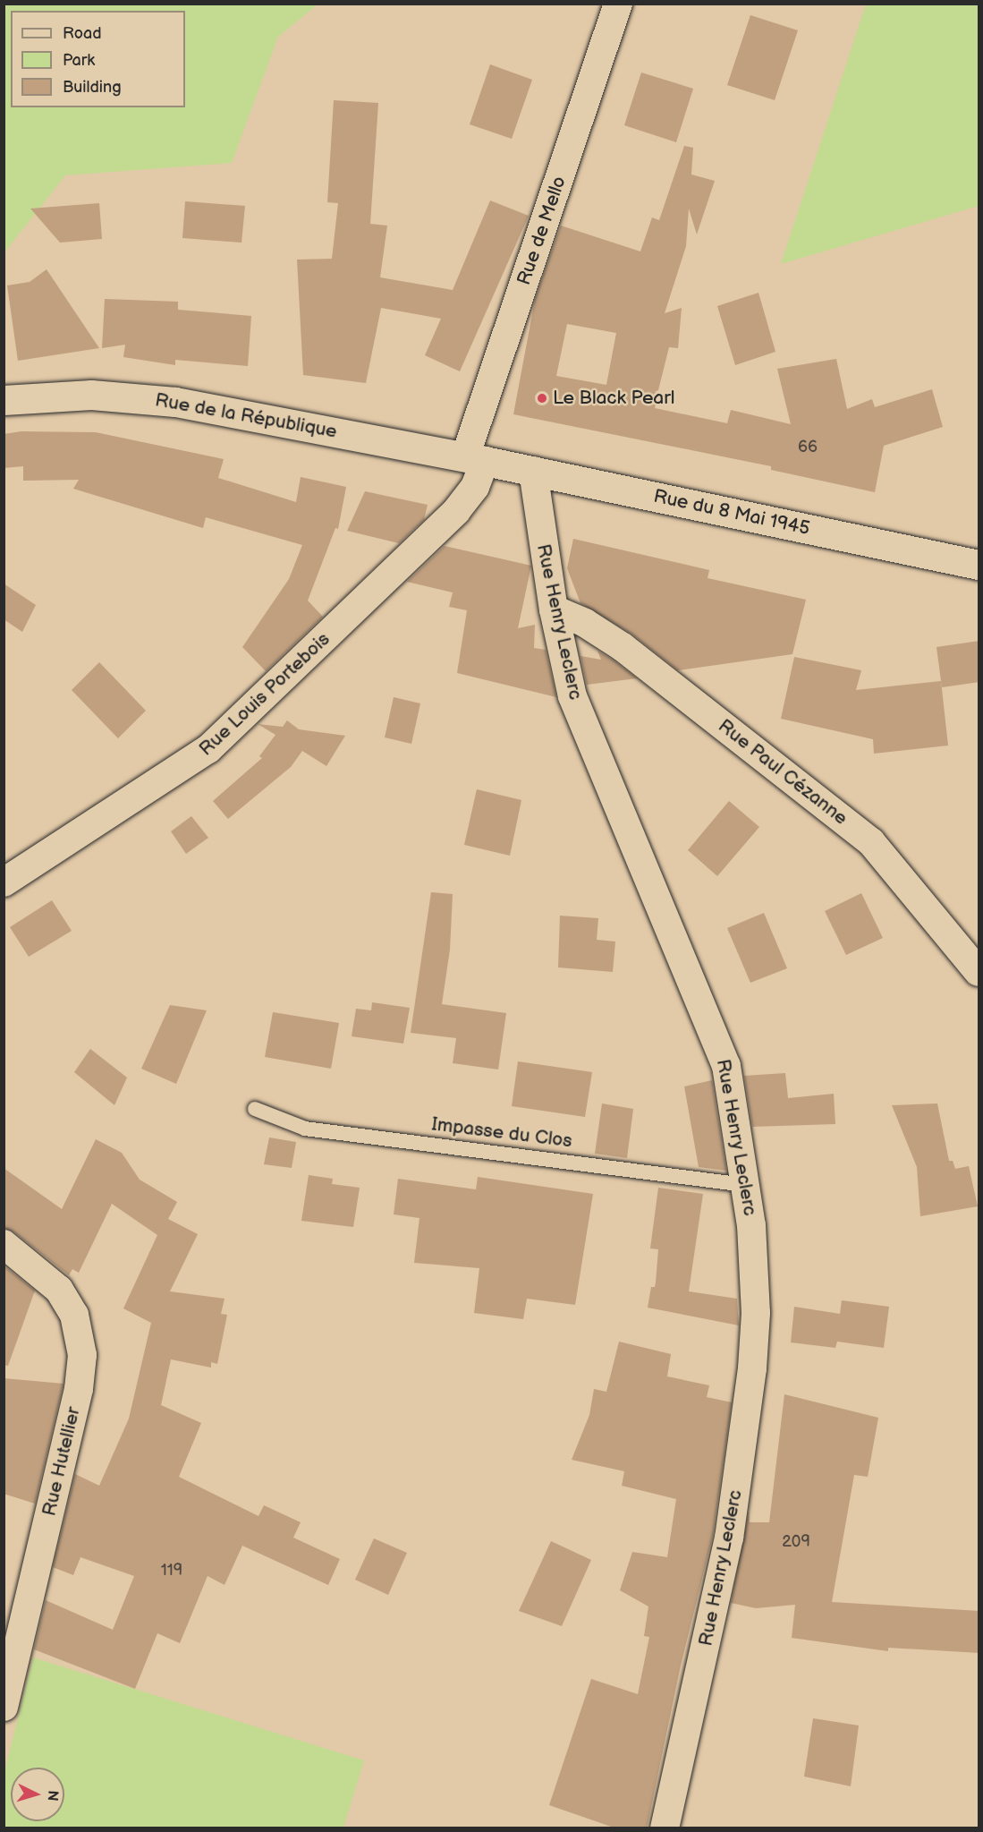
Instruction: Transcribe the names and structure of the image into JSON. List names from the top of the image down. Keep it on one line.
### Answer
{"streets":{"main road":["Rue de la République","Rue du 8 Mai 1945"],"street":["Rue de Mello","Rue Henry Leclerc","Rue Louis Portebois","Rue Paul Cézanne","Rue Hutellier"],"lane":["Impasse du Clos"]},"crossings":[["Rue de Mello","Rue de la République"],["Rue de Mello","Rue du 8 Mai 1945"],["Rue de Mello","Rue Louis Portebois"],["Rue de la République","Rue du 8 Mai 1945"],["Rue de la République","Rue Louis Portebois"],["Rue du 8 Mai 1945","Rue Henry Leclerc"],["Rue du 8 Mai 1945","Rue Louis Portebois"],["Rue Henry Leclerc","Rue Paul Cézanne"],["Rue Henry Leclerc","Impasse du Clos"]],"places":["Le Black Pearl"],"house_numbers":["66","209","119"],"legend":["Road","Park","Building"],"north":"right"}
